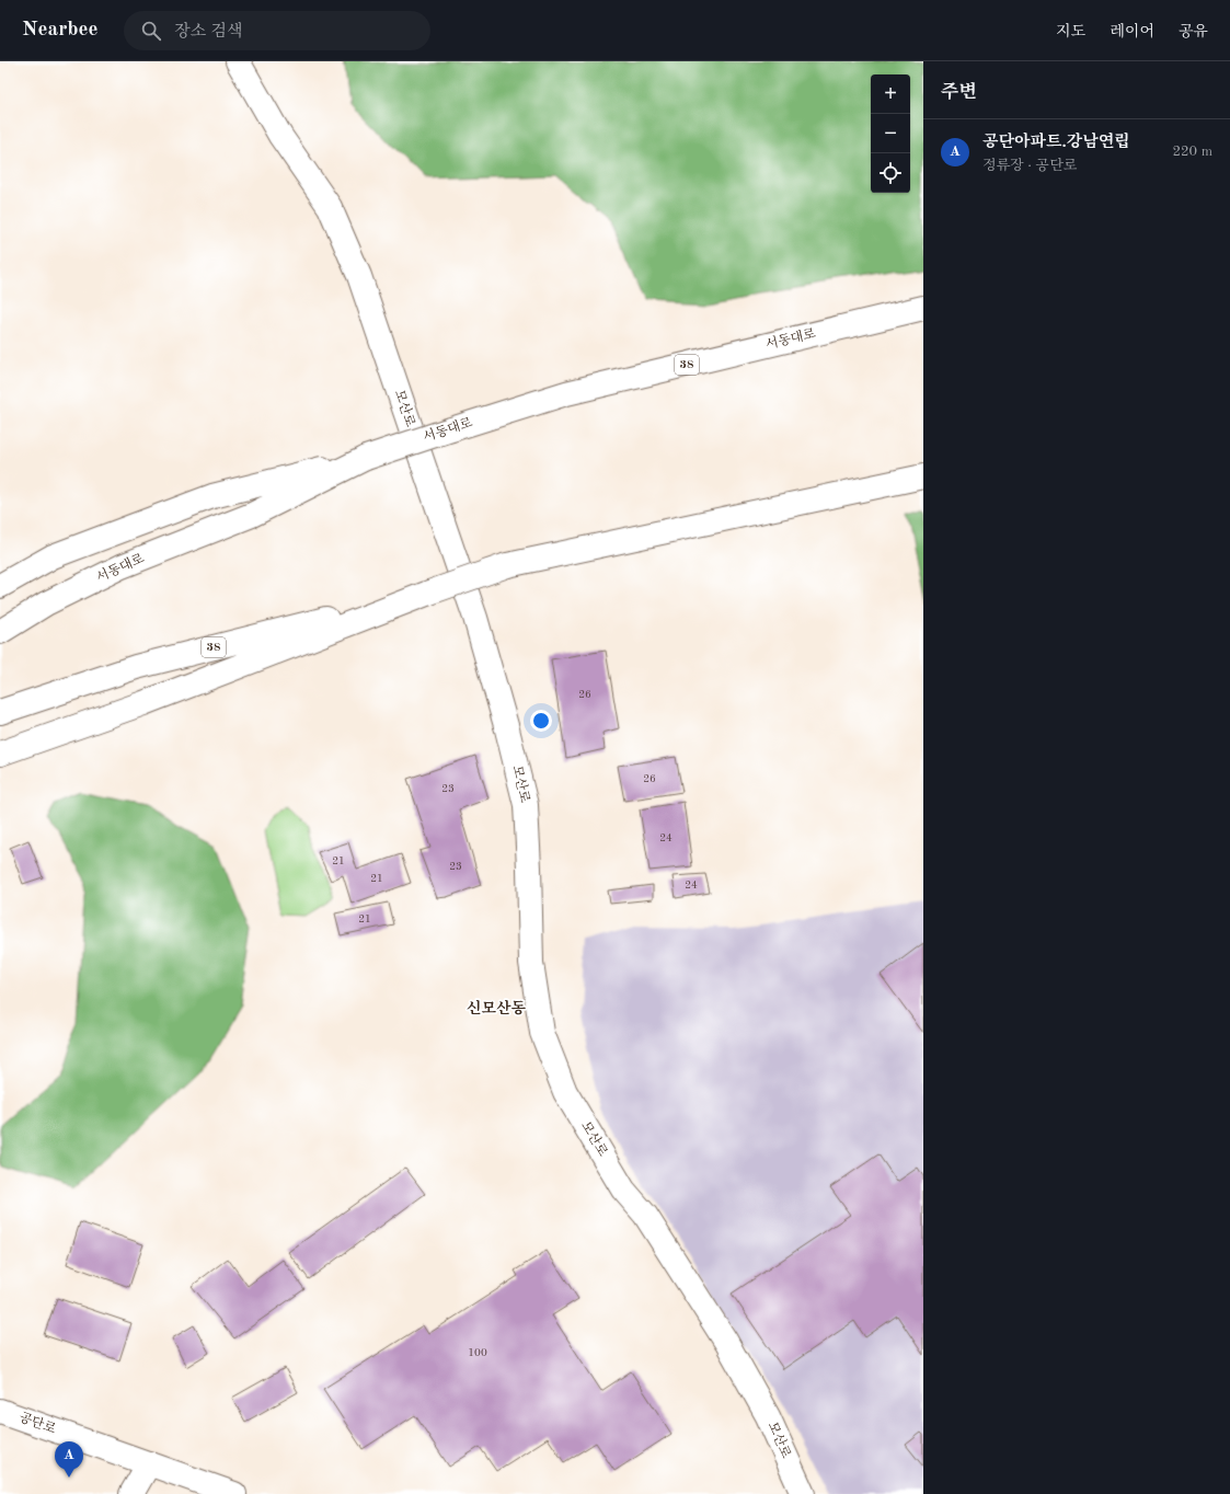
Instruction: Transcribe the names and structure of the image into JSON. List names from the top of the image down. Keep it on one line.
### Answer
{"streets":{"main road":["서동대로","38","모산로","공단로"]},"districts":["신모산동"],"house_numbers":["26","26","23","24","21","23","21","24","21","100"],"page":{"header":"Nearbee","search":"장소 검색","nav":["지도","레이어","공유"],"heading":"주변","map_buttons":["+","−"],"list":[{"mark":"A","name":"공단아파트.강남연립","note":"정류장 · 공단로","value":"220 m"}],"pins":"A"}}
